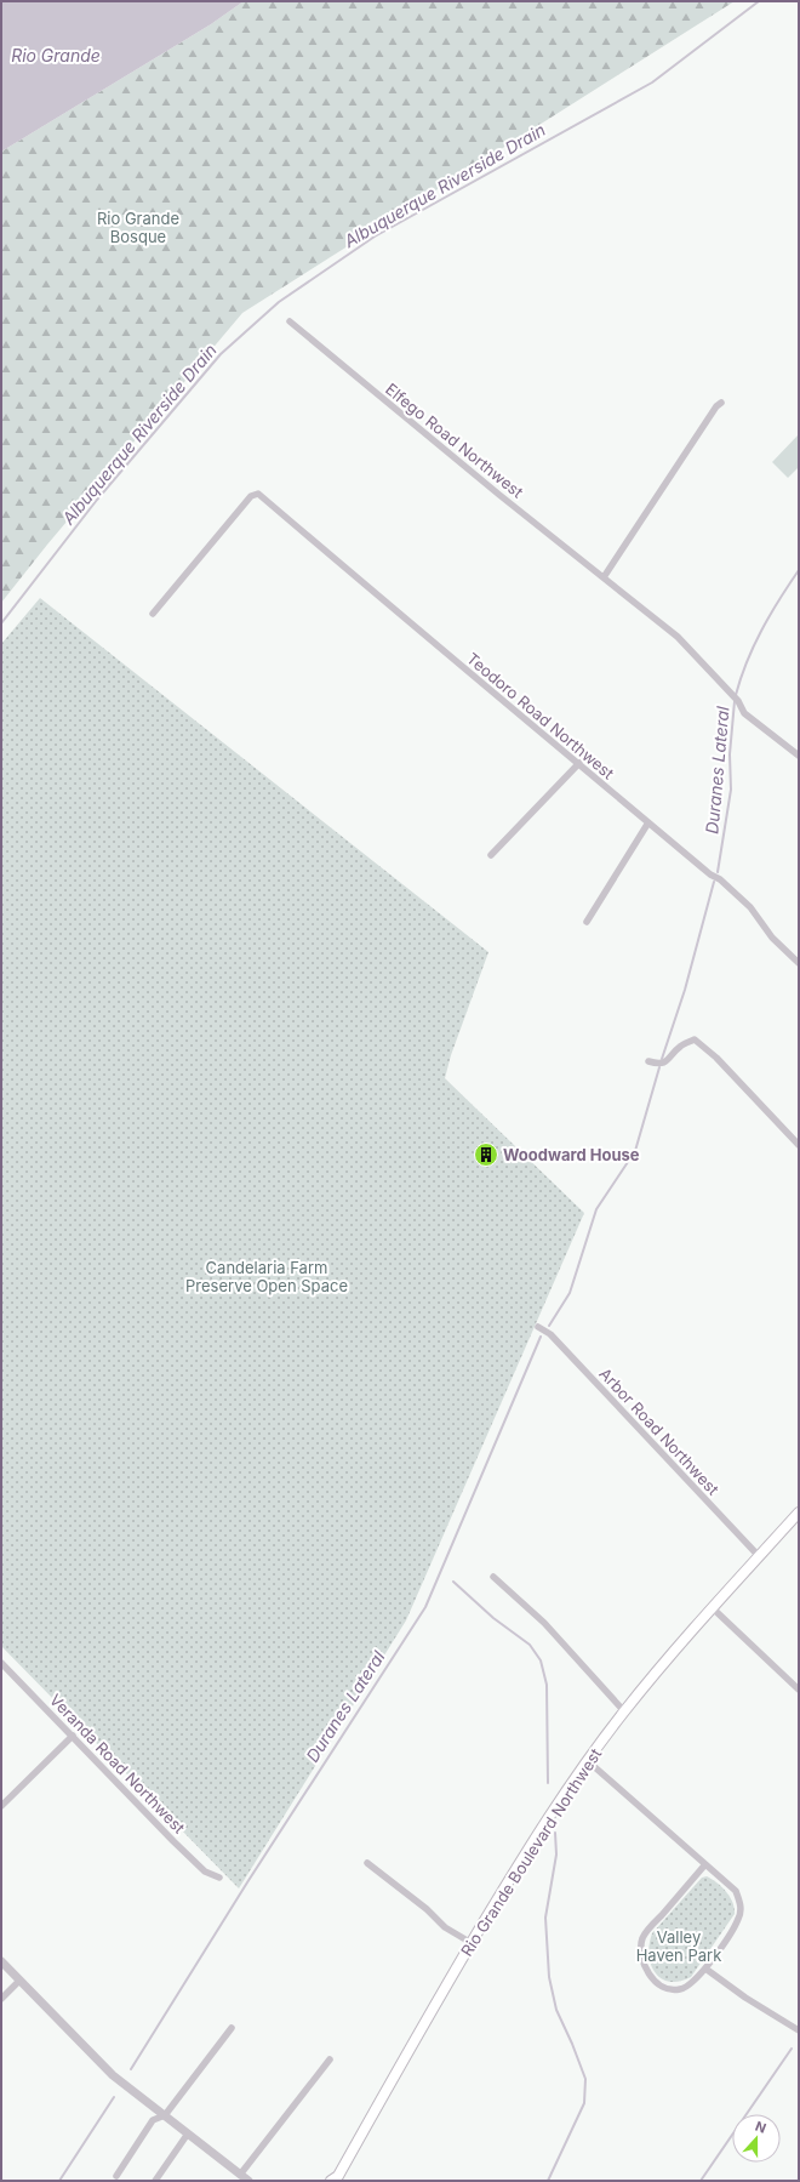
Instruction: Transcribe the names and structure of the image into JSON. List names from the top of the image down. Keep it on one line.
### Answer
{"streets":{"main road":["Rio Grande Boulevard Northwest"],"street":["Elfego Road Northwest","Teodoro Road Northwest","Arbor Road Northwest","Veranda Road Northwest"]},"crossings":[["Arbor Road Northwest","Rio Grande Boulevard Northwest"]],"water":["Rio Grande","Albuquerque Riverside Drain","Duranes Lateral"],"parks":["Rio Grande Bosque","Candelaria Farm Preserve Open Space","Valley Haven Park"],"places":{"building":["Woodward House"]},"north":"top"}
